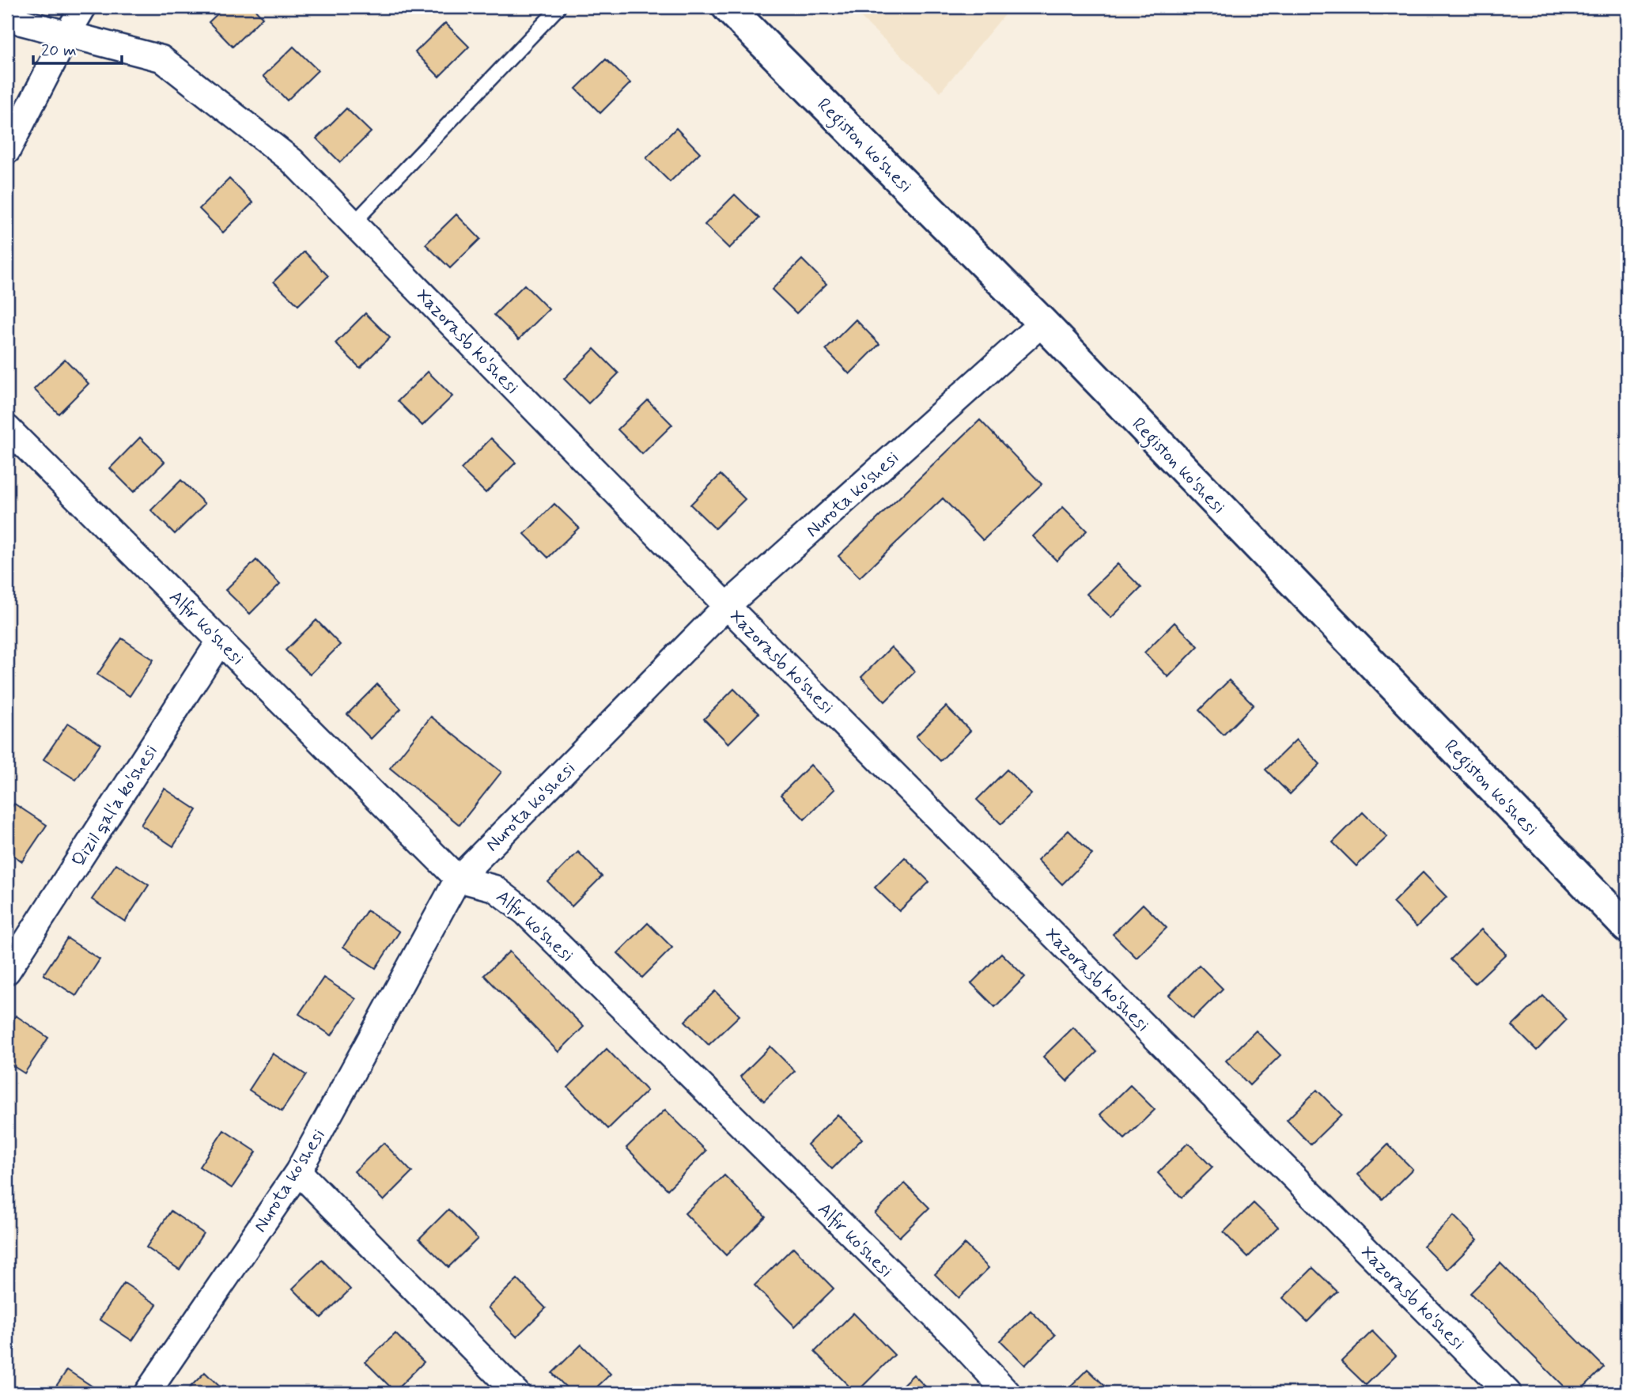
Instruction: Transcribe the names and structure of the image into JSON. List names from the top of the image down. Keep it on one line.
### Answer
{"streets":{"street":["Registon ko'shesi","Xazorasb ko'shesi","Nurota ko'shesi","Alfir ko'shesi","Qizil qal'a ko'shesi"]},"crossings":[["Registon ko'shesi","Nurota ko'shesi"],["Xazorasb ko'shesi","Nurota ko'shesi"],["Nurota ko'shesi","Alfir ko'shesi"],["Alfir ko'shesi","Qizil qal'a ko'shesi"]],"scale_bar":"20 m"}
